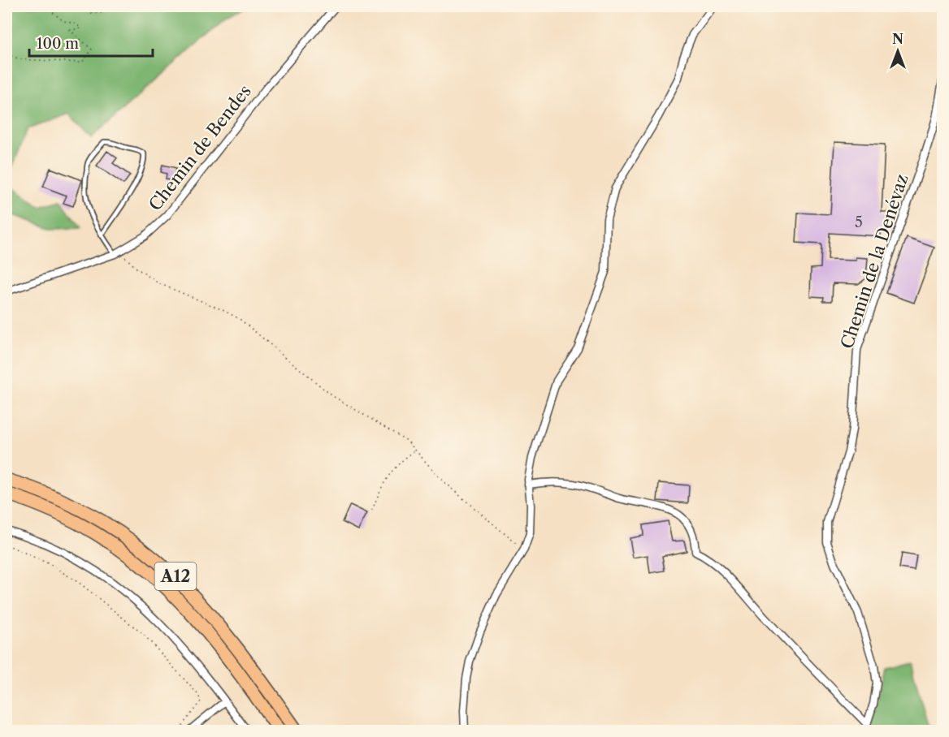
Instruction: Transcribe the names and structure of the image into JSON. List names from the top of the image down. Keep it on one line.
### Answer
{"streets":{"highway":["A12"],"street":["Chemin de Bendes","Chemin de la Denévaz"]},"house_numbers":["5"],"scale_bar":"100 m","north":"top"}
